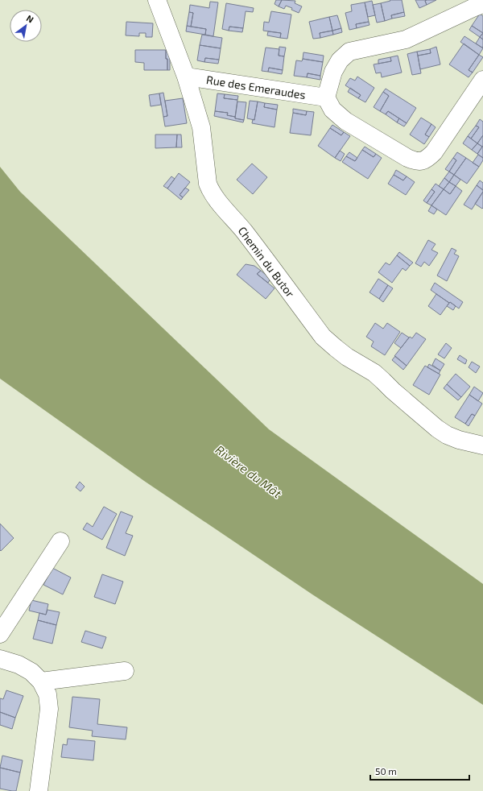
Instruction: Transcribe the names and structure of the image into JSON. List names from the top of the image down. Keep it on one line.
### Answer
{"streets":{"street":["Rue des Emeraudes","Chemin du Butor"]},"crossings":[["Rue des Emeraudes","Chemin du Butor"]],"water":["Rivière du Mât"],"scale_bar":"50 m","north":"top right"}
